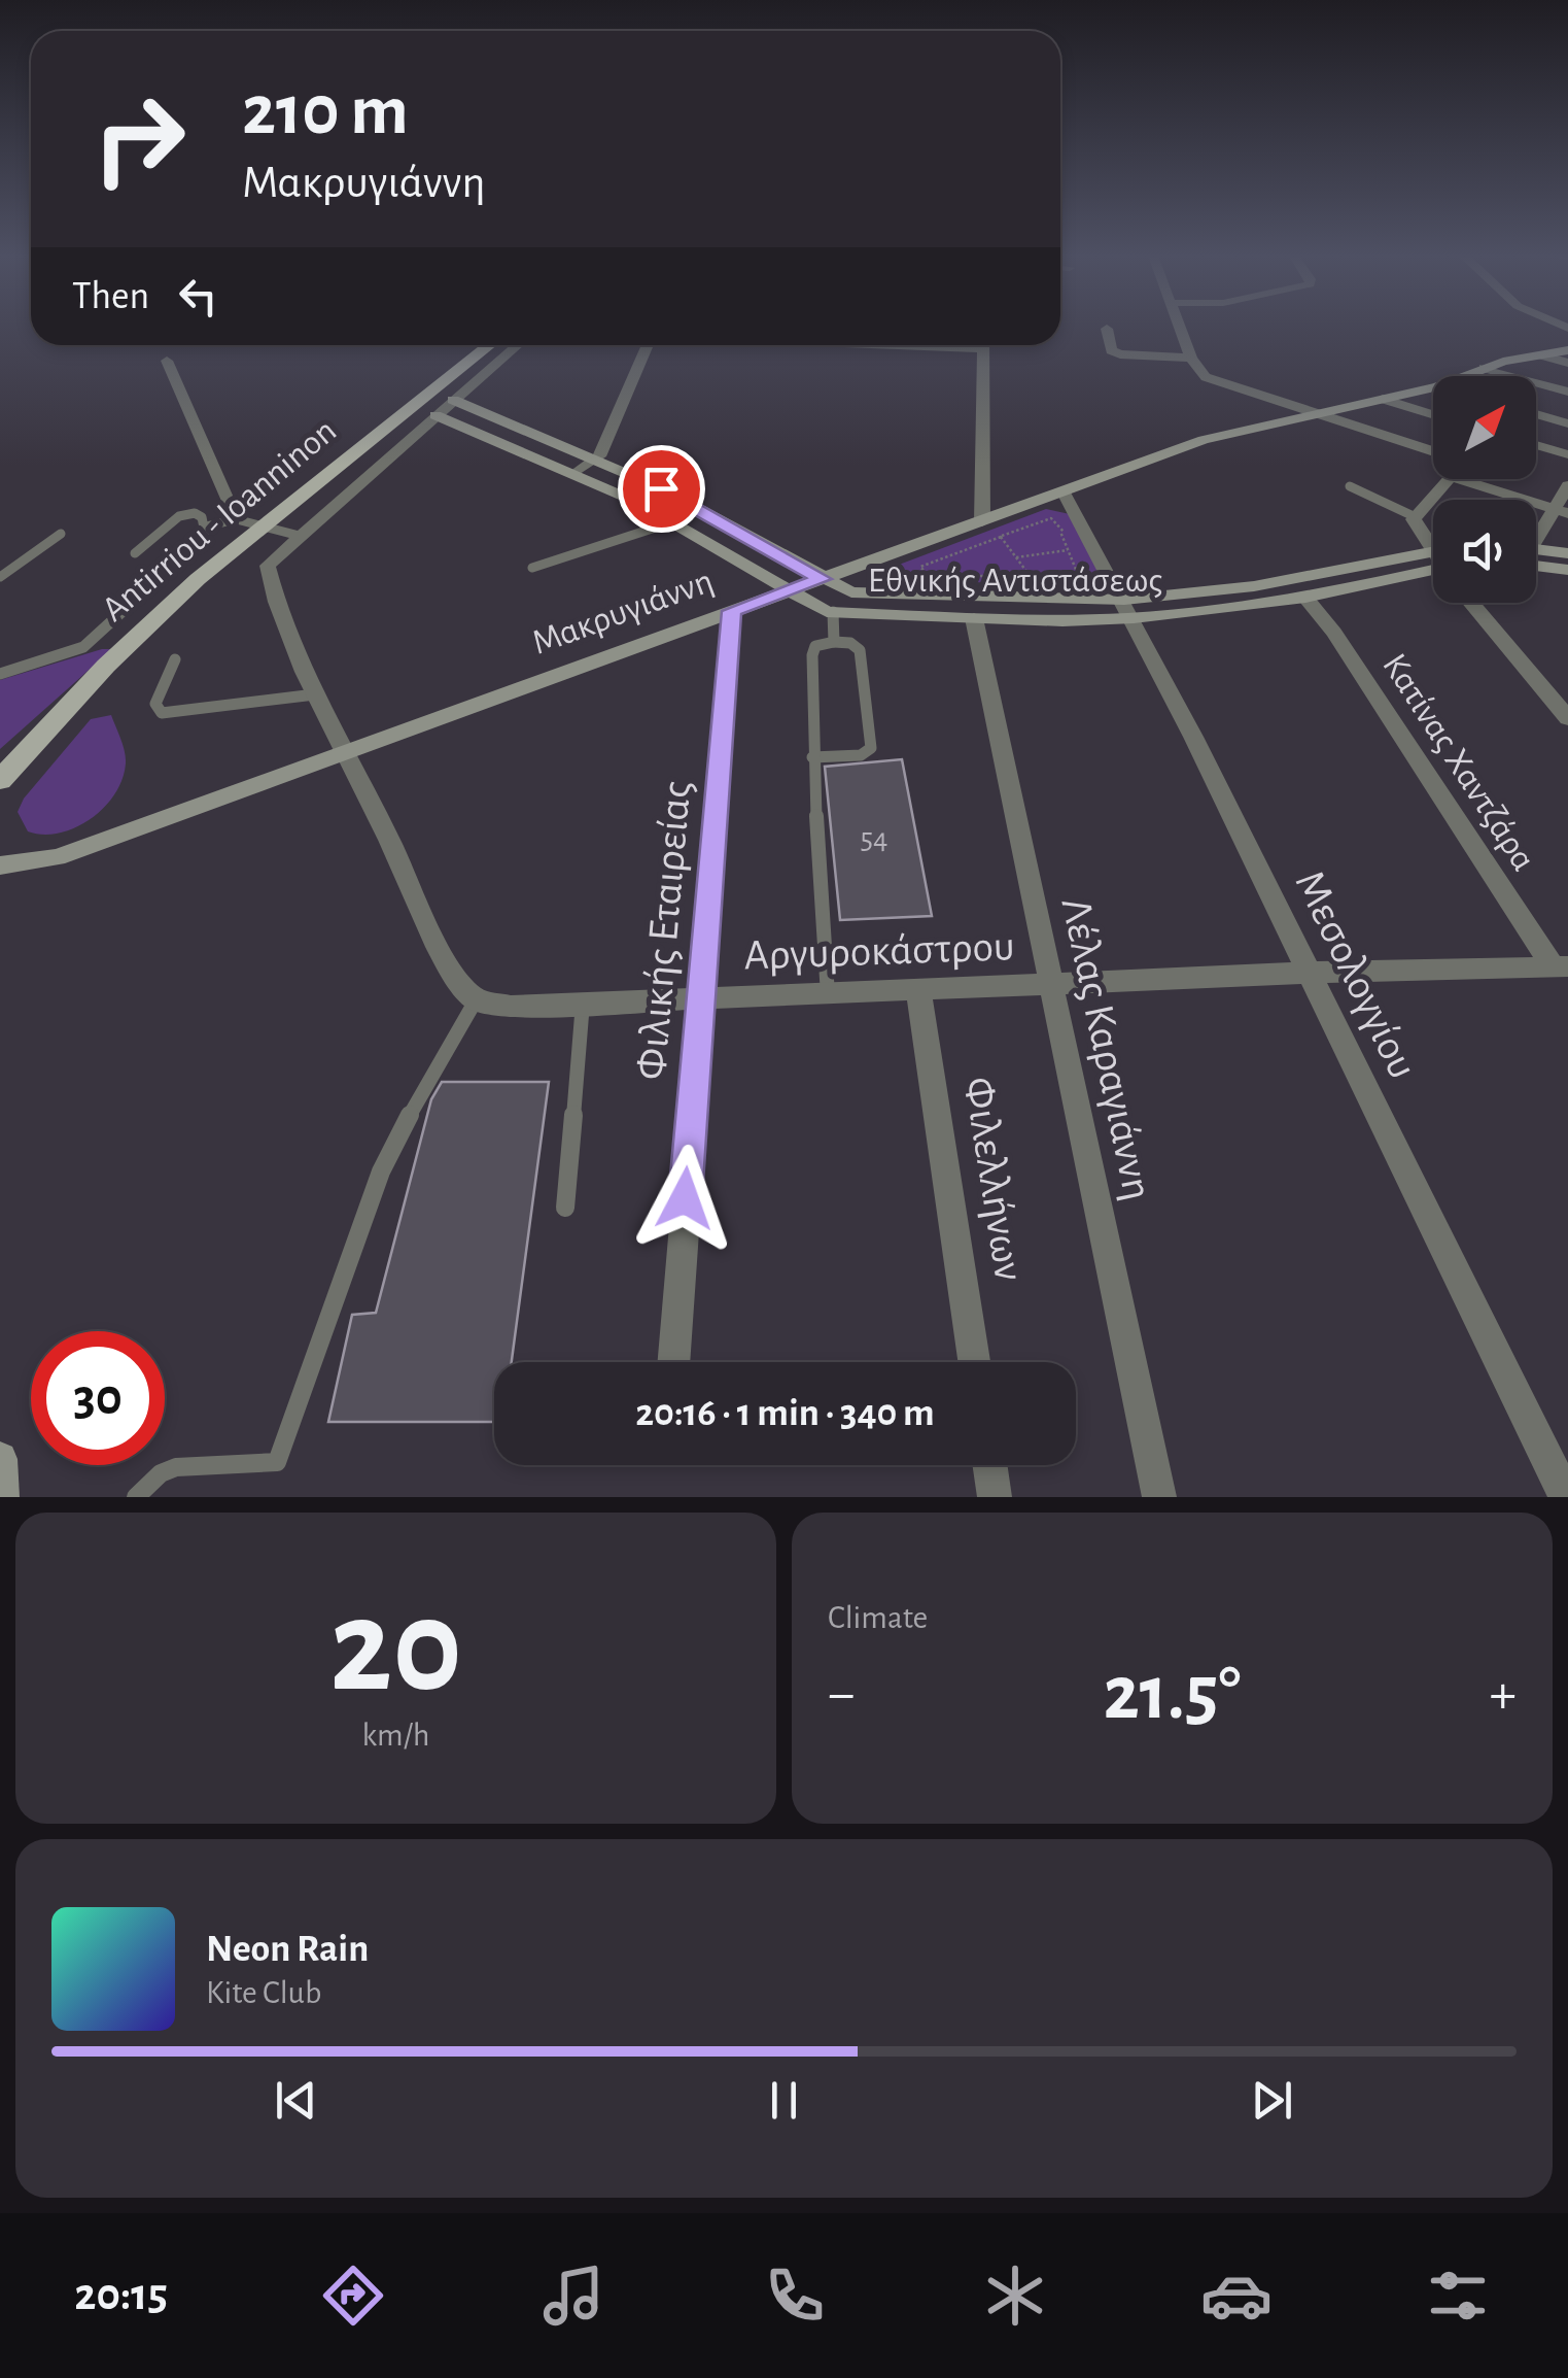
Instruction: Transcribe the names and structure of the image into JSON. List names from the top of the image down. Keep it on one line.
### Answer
{"streets":{"main road":["Antirriou - Ioanninon"],"street":["Εθνικής Αντιστάσεως","Μακρυγιάννη","Κατίνας Χαντζάρα","Φιλικής Εταιρείας","Αργυροκάστρου","Μεσολογγίου","Λέλας Καραγιάννη","Φιλελλήνων"]},"crossings":[["Εθνικής Αντιστάσεως","Μακρυγιάννη"],["Εθνικής Αντιστάσεως","Κατίνας Χαντζάρα"],["Εθνικής Αντιστάσεως","Μεσολογγίου"],["Εθνικής Αντιστάσεως","Λέλας Καραγιάννη"],["Μακρυγιάννη","Φιλικής Εταιρείας"],["Μακρυγιάννη","Μεσολογγίου"],["Κατίνας Χαντζάρα","Αργυροκάστρου"],["Φιλικής Εταιρείας","Αργυροκάστρου"],["Αργυροκάστρου","Μεσολογγίου"],["Αργυροκάστρου","Λέλας Καραγιάννη"],["Αργυροκάστρου","Φιλελλήνων"]],"house_numbers":["54"],"north":"top right","page":{"turn":["210 m","Μακρυγιάννη"],"then":"Then","limit":"30","trip":"20:16 · 1 min · 340 m","tile":[["20","km/h"],"Climate"],"heat":["−","21.5°","+"],"song":["Neon Rain","Kite Club"],"tabs":"20:15"}}
